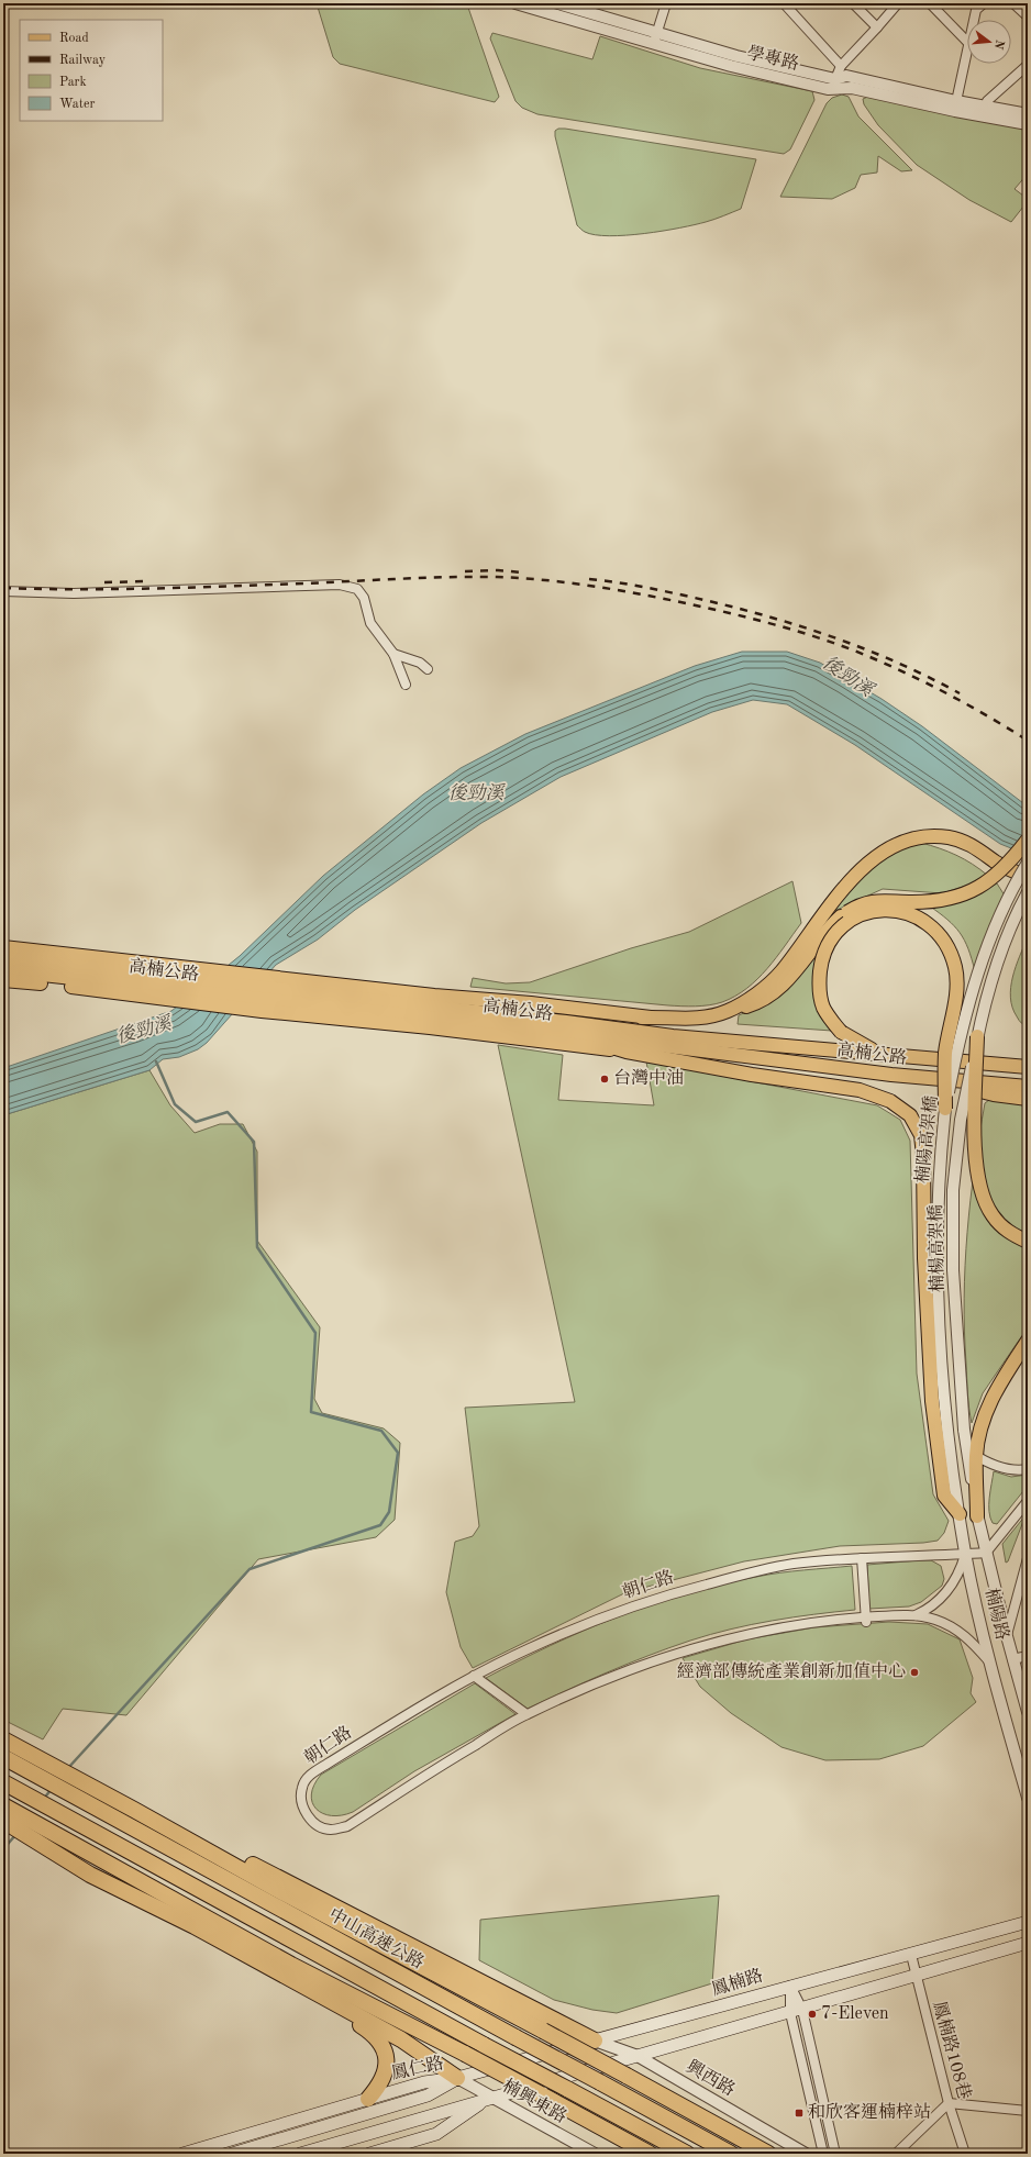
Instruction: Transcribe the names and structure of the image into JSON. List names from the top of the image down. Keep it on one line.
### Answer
{"streets":{"highway":["中山高速公路"],"main road":["高楠公路","鳳楠路","鳳仁路"],"street":["學專路","楠陽高架橋","楠楊高架橋","朝仁路","楠陽路","鳳楠路108巷","興西路","楠興東路"]},"crossings":[["楠陽高架橋","楠陽路"],["朝仁路","楠陽路"],["鳳楠路","鳳楠路108巷"],["鳳楠路","鳳仁路"],["鳳楠路","興西路"],["鳳楠路","楠興東路"],["鳳仁路","楠興東路"]],"water":["後勁溪"],"places":{"other":["台灣中油","經濟部傳統產業創新加值中心","7-Eleven"],"transit":["和欣客運楠梓站"]},"legend":["Road","Railway","Park","Water"],"north":"right"}
